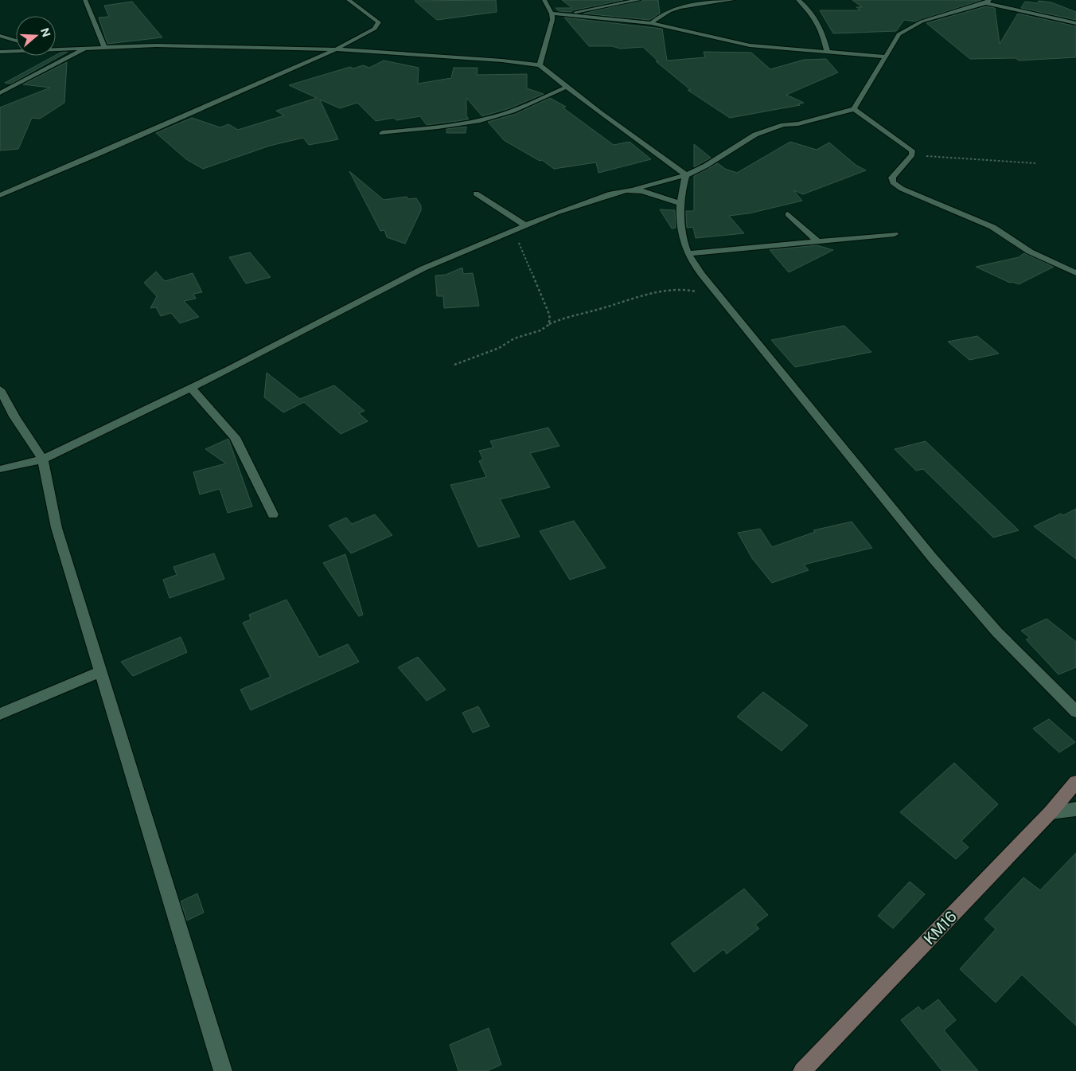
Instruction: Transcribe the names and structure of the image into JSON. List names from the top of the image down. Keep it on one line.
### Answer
{"streets":{"street":["KM16"]},"north":"right"}
